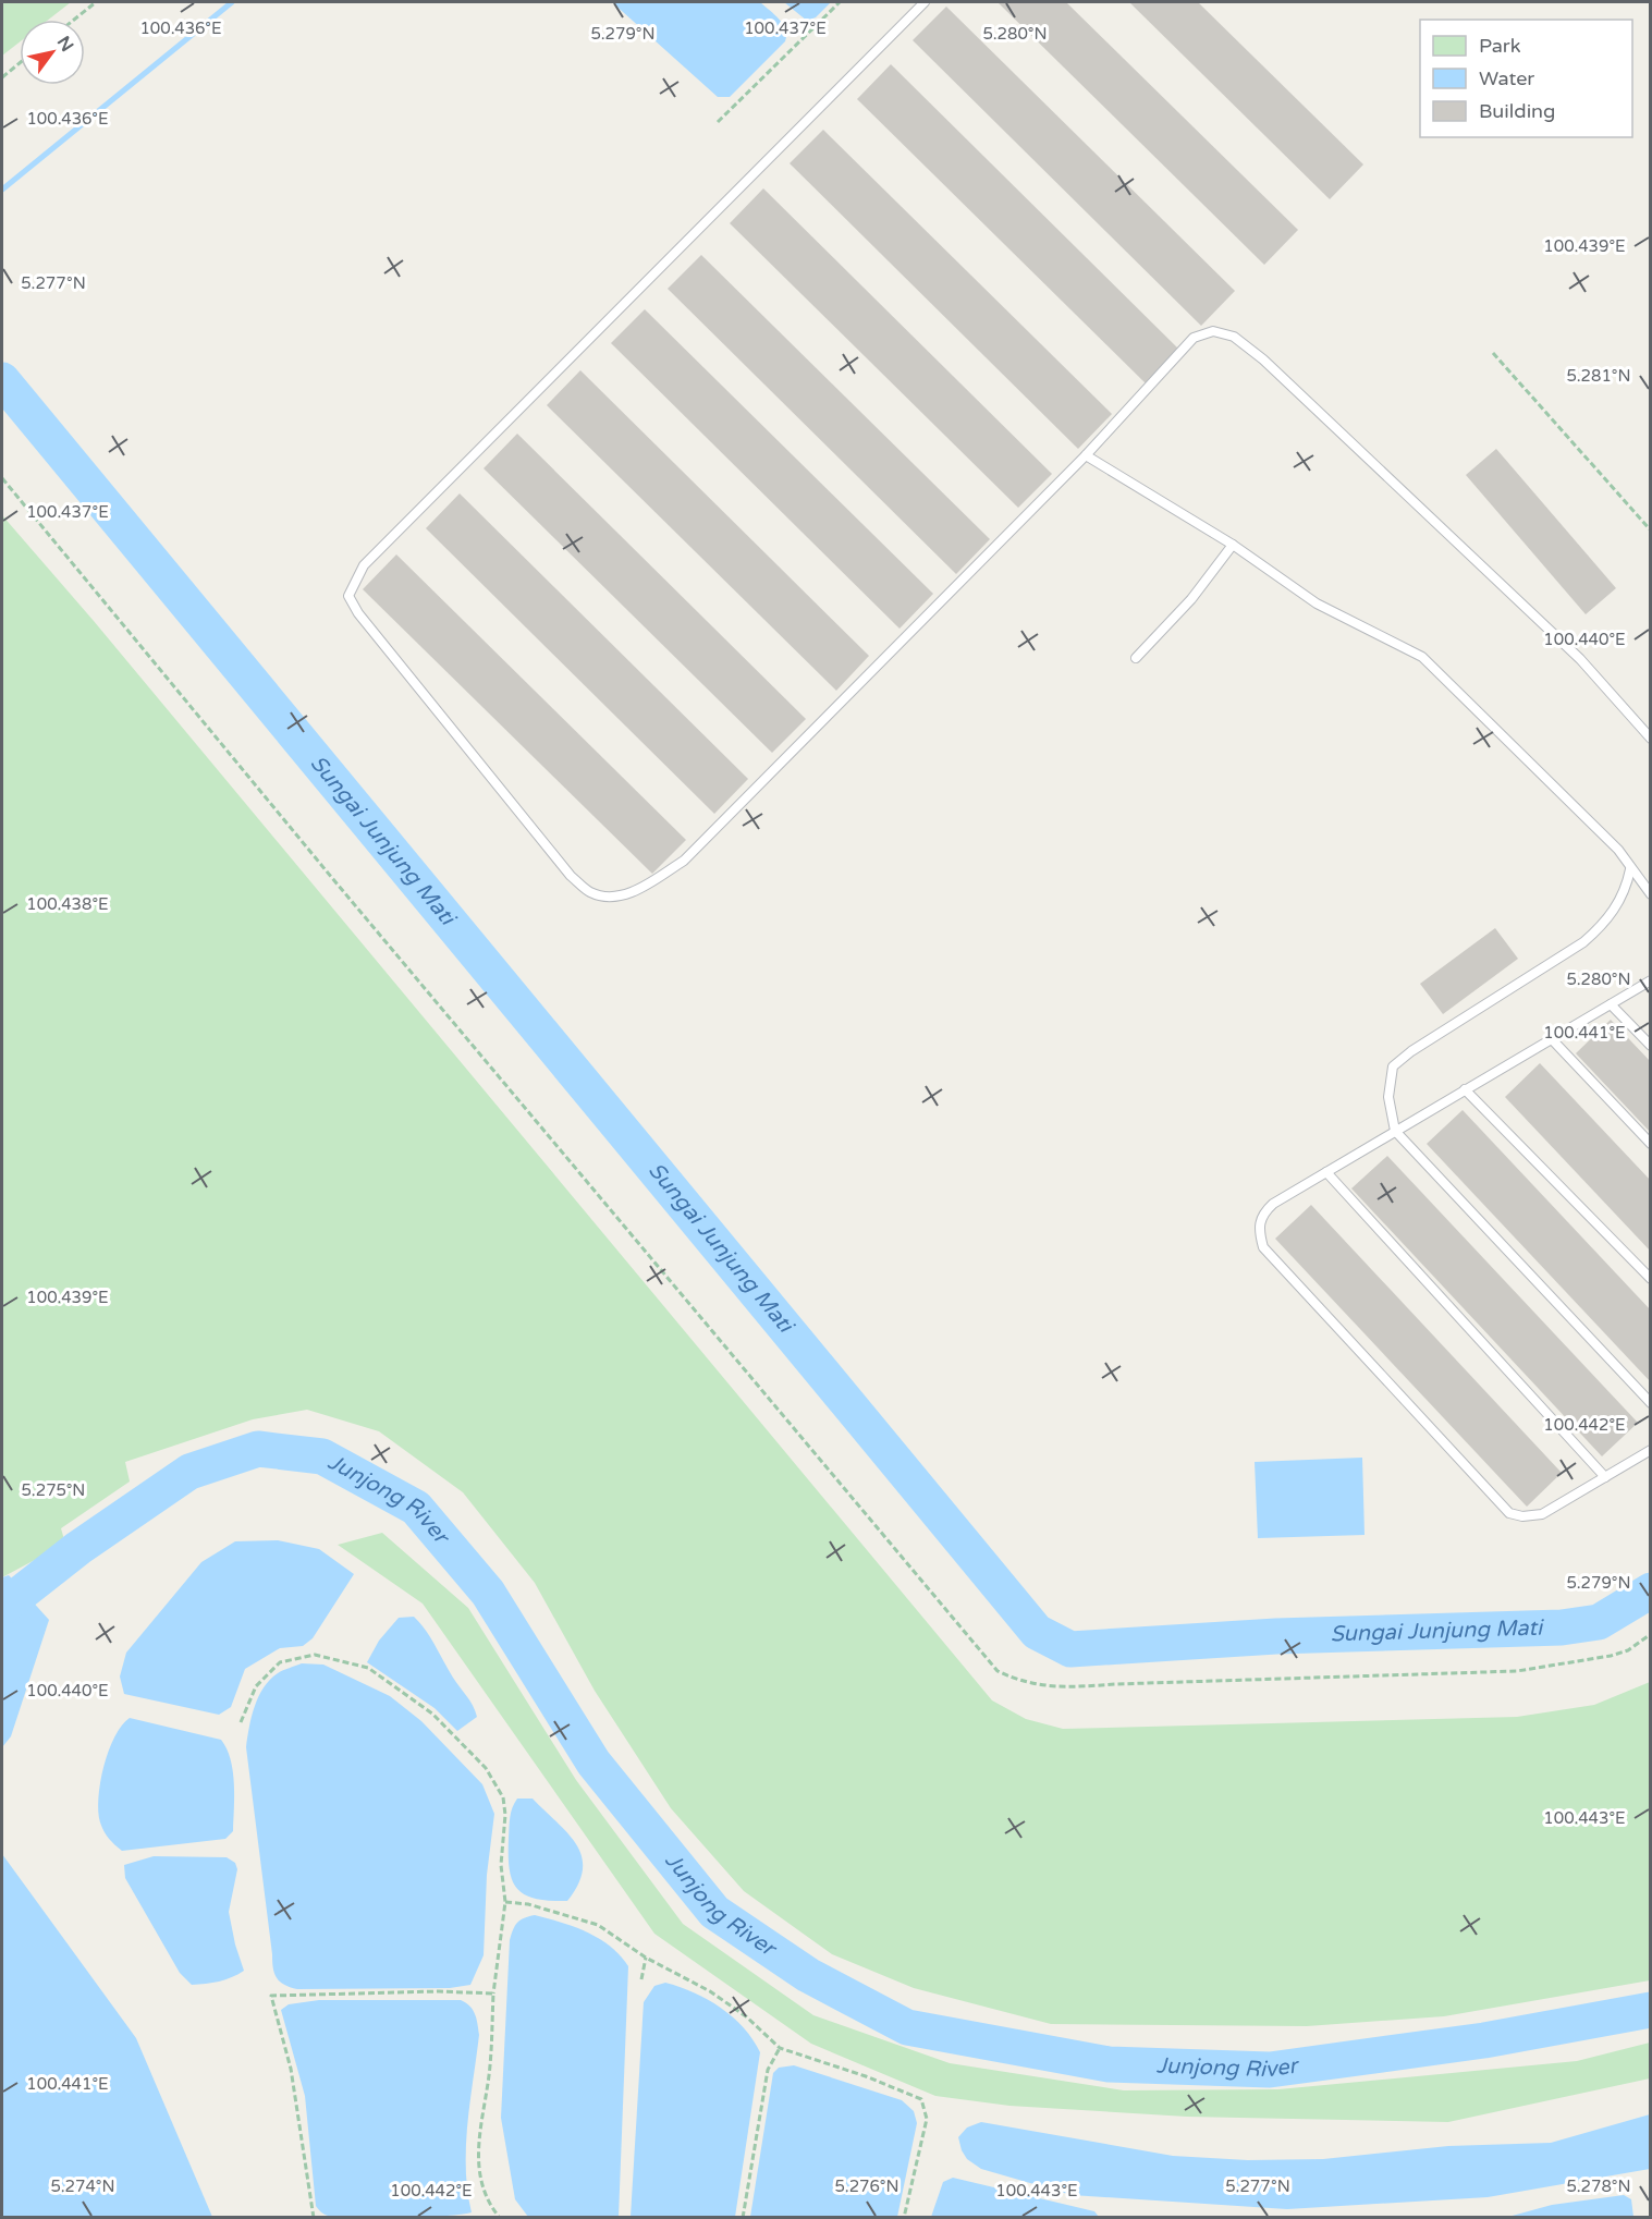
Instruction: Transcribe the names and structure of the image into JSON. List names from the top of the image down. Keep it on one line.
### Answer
{"water":["Sungai Junjung Mati","Junjong River"],"legend":["Park","Water","Building"],"north":"top right","coordinates":["100.436°E","100.437°E","5.279°N","5.280°N","100.439°E","5.277°N","5.281°N","100.440°E","100.438°E","100.441°E","100.442°E","5.275°N","100.443°E","5.274°N","5.276°N","5.278°N"]}
